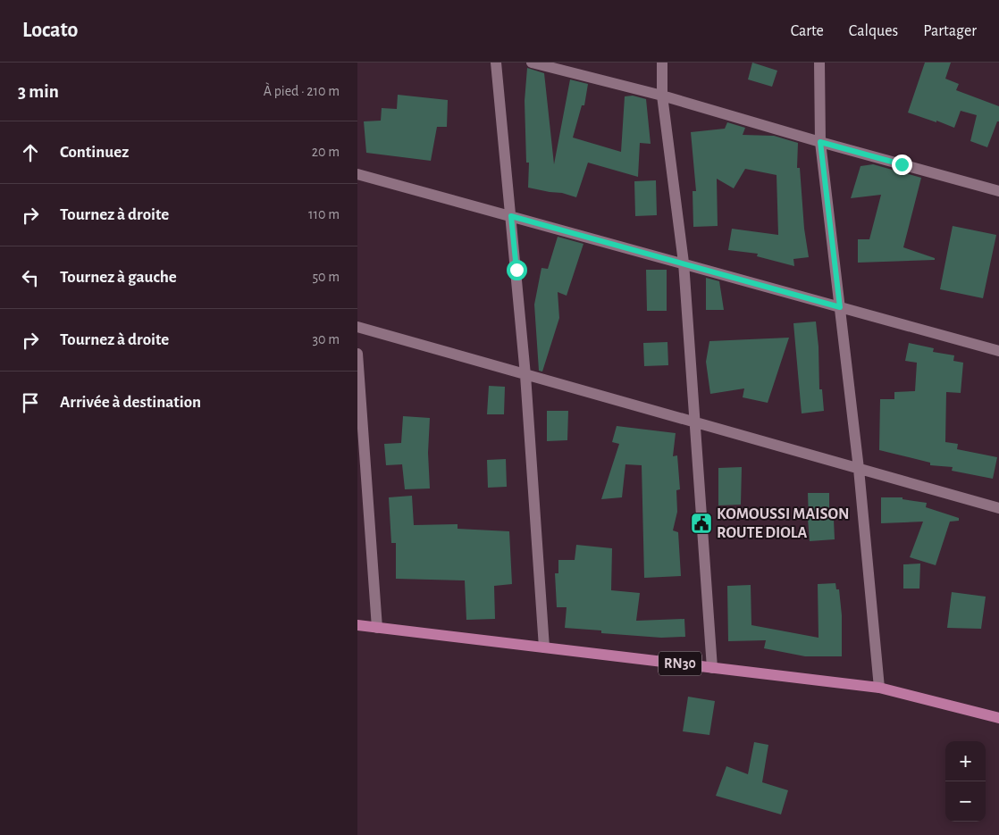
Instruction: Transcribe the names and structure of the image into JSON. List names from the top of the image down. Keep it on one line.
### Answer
{"streets":{"main road":["RN30"]},"places":{"public building":["KOMOUSSI MAISON ROUTE DIOLA"]},"page":{"header":"Locato","nav":["Carte","Calques","Partager"],"heading":["3 min","À pied · 210 m"],"list":[["Continuez","20 m"],["Tournez à droite","110 m"],["Tournez à gauche","50 m"],["Tournez à droite","30 m"],"Arrivée à destination"],"map_buttons":["+","−"]}}
